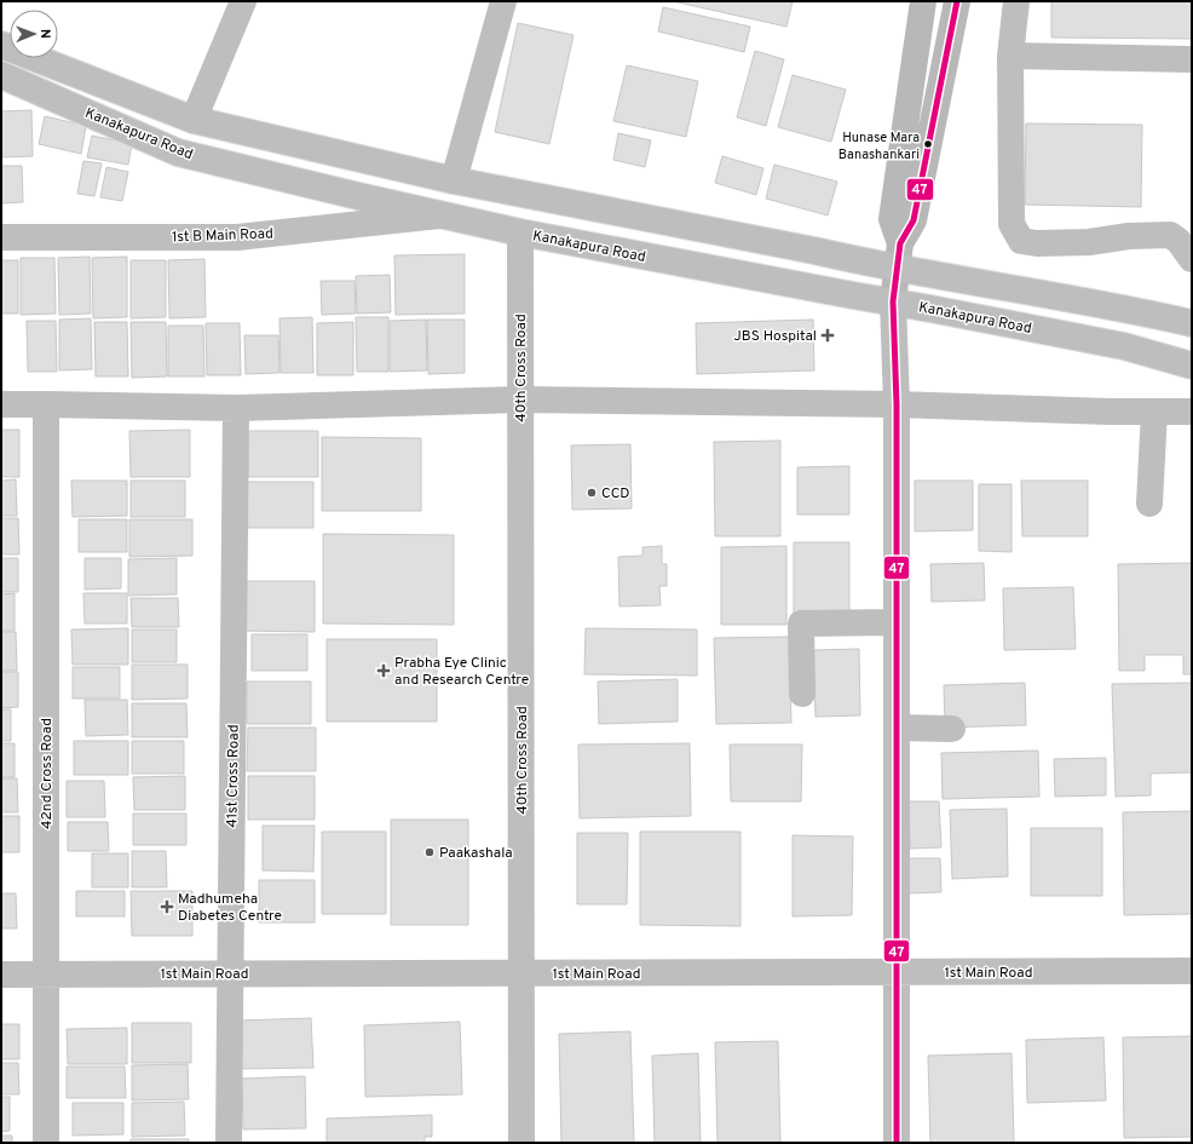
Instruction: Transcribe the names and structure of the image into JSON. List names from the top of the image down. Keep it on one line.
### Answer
{"streets":{"street":["Kanakapura Road","1st B Main Road","40th Cross Road","42nd Cross Road","41st Cross Road","1st Main Road"]},"crossings":[["Kanakapura Road","1st B Main Road"],["Kanakapura Road","40th Cross Road"],["40th Cross Road","1st Main Road"],["42nd Cross Road","1st Main Road"],["41st Cross Road","1st Main Road"]],"places":{"other":["Hunase Mara Banashankari","CCD","Paakashala"],"health":["JBS Hospital","Prabha Eye Clinic and Research Centre","Madhumeha Diabetes Centre"]},"lines":["transit line 47"],"north":"right"}
